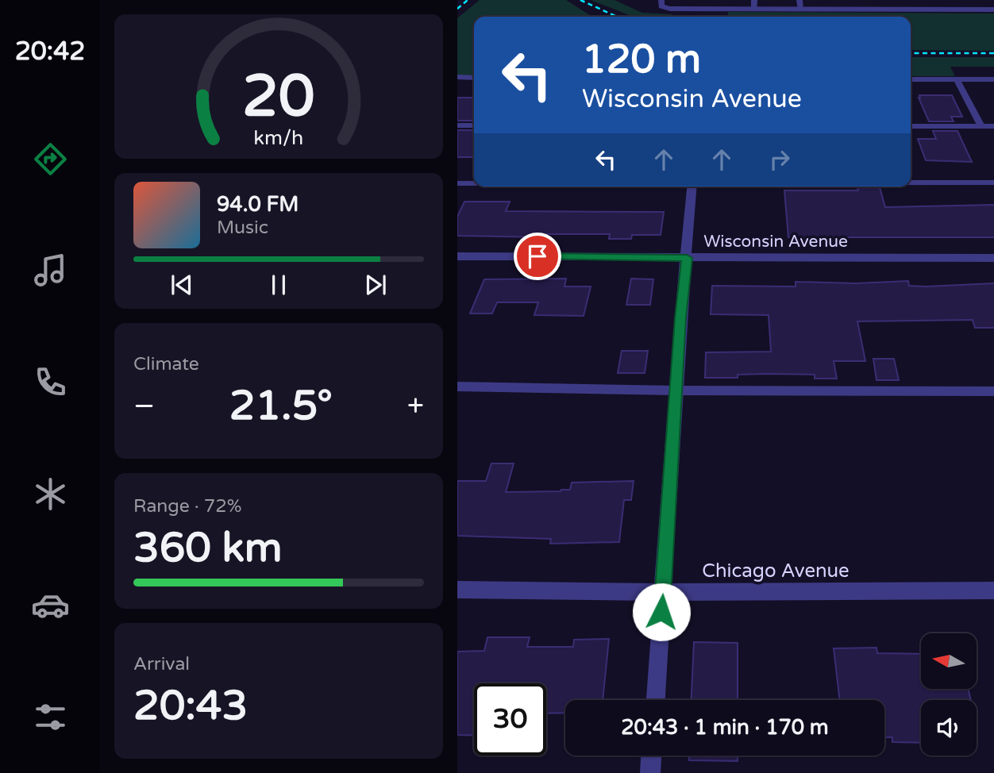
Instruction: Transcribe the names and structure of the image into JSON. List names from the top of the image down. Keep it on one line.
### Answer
{"streets":{"street":["Wisconsin Avenue","Chicago Avenue"]},"north":"left","page":{"tabs":"20:42","turn":["120 m","Wisconsin Avenue"],"song":["94.0 FM","Music"],"tile":["Climate",["Range · 72%","360 km"],["Arrival","20:43"]],"heat":["−","21.5°","+"],"limit":"30","trip":"20:43 · 1 min · 170 m","gauge":["20","km/h"]}}
